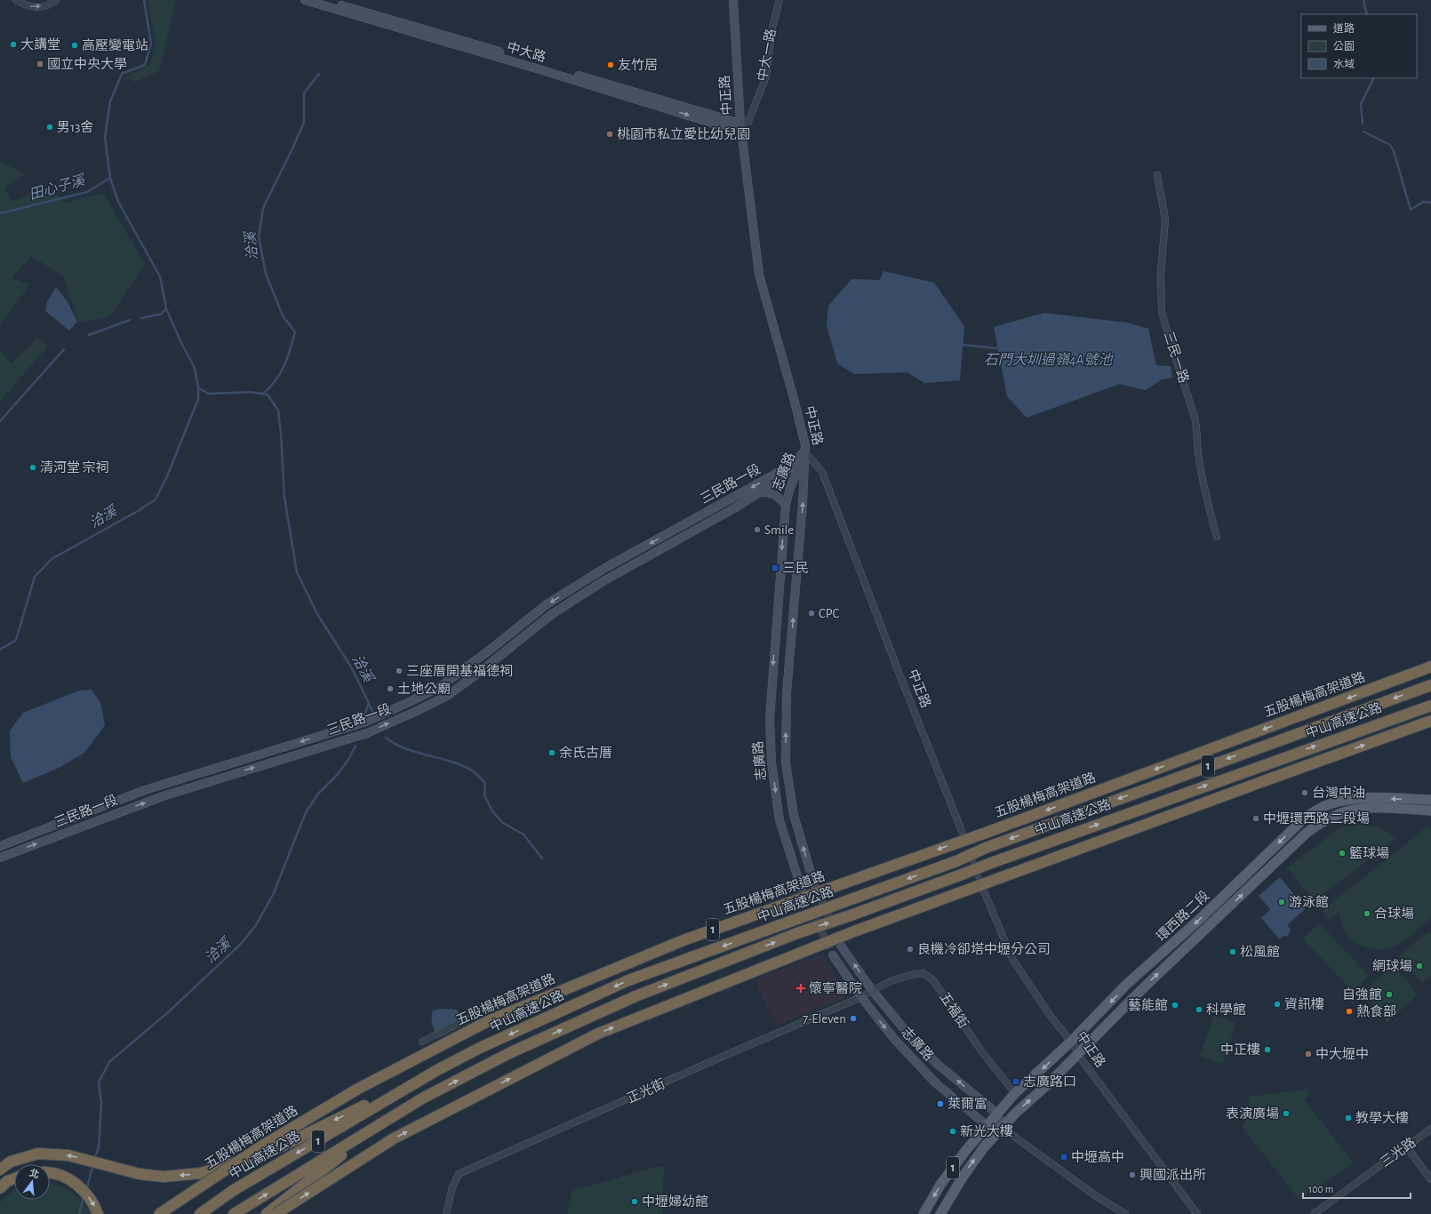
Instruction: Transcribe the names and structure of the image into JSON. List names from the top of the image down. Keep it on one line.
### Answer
{"streets":{"highway":["五股楊梅高架道路","中山高速公路","1"],"main road":["環西路二段"],"street":["中大路","中大一路","中正路","三民一路","志廣路","三民路一段","五福街","正光街","三光路"]},"crossings":[["中大路","中大一路"],["中大路","中正路"],["中大一路","中正路"],["中正路","志廣路"],["中正路","三民路一段"],["中正路","環西路二段"],["志廣路","三民路一段"],["志廣路","1"],["志廣路","環西路二段"],["志廣路","五福街"],["志廣路","正光街"],["1","環西路二段"],["環西路二段","五福街"],["五福街","正光街"]],"water":["田心子溪","洽溪","石門大圳過嶺4A號池"],"places":{"other":["大講堂","高壓變電站","國立中央大學","友竹居","男13舍","桃園市私立愛比幼兒園","清河堂 宗祠","Smile","CPC","三座厝開基福德祠","土地公廟","余氏古厝","台灣中油","中壢環西路二段場","籃球場","游泳館","合球場","良機冷卻塔中壢分公司","松風館","網球場","自強館","資訊樓","藝能館","科學館","熱食部","7-Eleven","中正樓","中大壢中","萊爾富","表演廣場","教學大樓","新光大樓","興國派出所","中壢婦幼館"],"transit":["三民","志廣路口","中壢高中"],"health":["懷寧醫院"]},"legend":["道路","公園","水域"],"scale_bar":"100 m","north":"top"}
